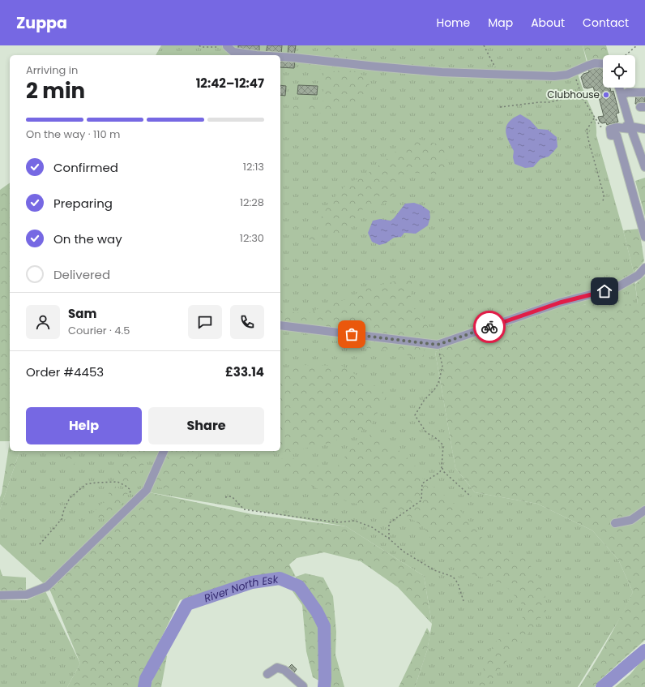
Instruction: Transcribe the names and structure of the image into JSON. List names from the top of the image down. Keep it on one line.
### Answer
{"water":["River North Esk"],"places":["Clubhouse"],"page":{"header":"Zuppa","nav":["Home","Map","About","Contact"],"heading":["2 min","Arriving in","12:42–12:47"],"panel":["Sam","Courier · 4.5","Order #4453","£33.14"],"bar":"On the way · 110 m","list":[["Confirmed","12:13"],["Preparing","12:28"],["On the way","12:30"],"Delivered"],"buttons":["Help","Share"]}}
